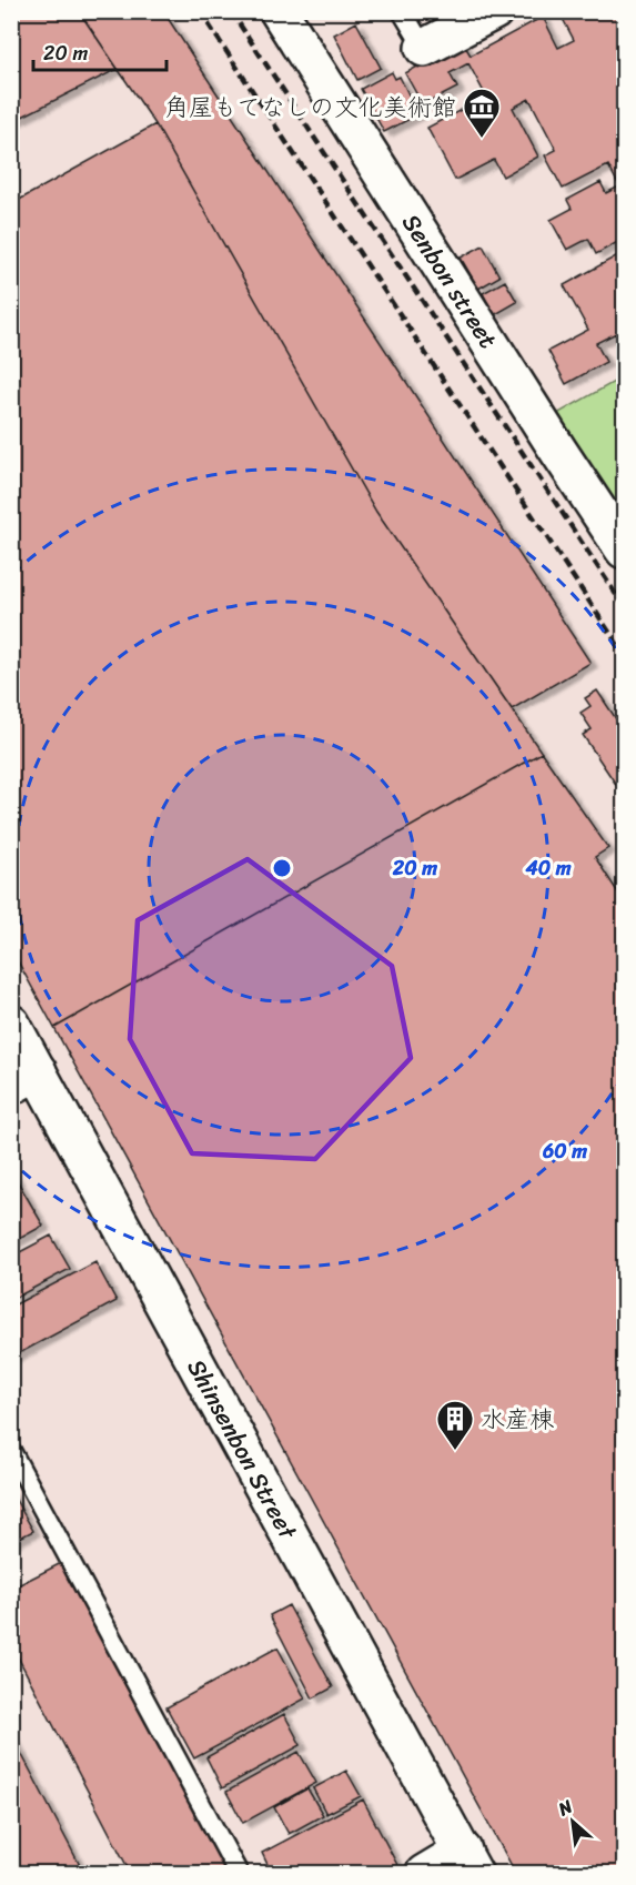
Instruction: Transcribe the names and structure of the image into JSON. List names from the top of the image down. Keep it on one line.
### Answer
{"streets":{"street":["Senbon street","Shinsenbon Street"]},"places":{"museum":["角屋もてなしの文化美術館"],"building":["水産棟"]},"scale_bar":"20 m","north":"top left","rings":["20 m","40 m","60 m"]}
